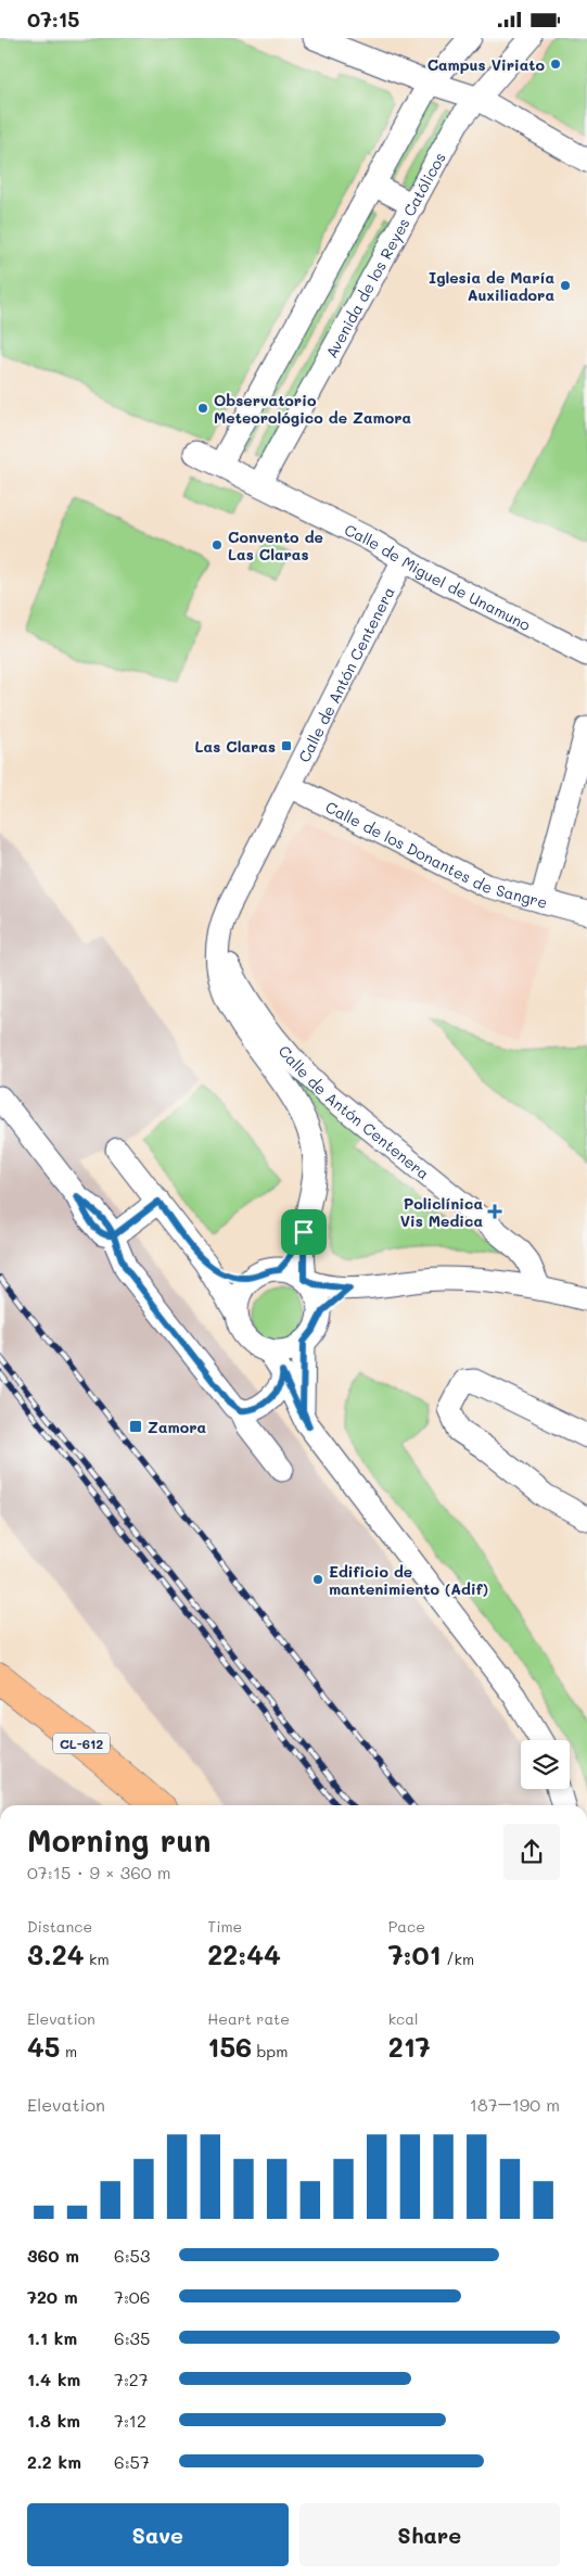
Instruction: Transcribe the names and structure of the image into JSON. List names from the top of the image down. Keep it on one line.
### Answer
{"streets":{"main road":["CL-612"],"street":["Avenida de los Reyes Católicos","Calle de Miguel de Unamuno","Calle de Antón Centenera","Calle de los Donantes de Sangre"]},"crossings":[["Avenida de los Reyes Católicos","Calle de Miguel de Unamuno"],["Calle de Miguel de Unamuno","Calle de Antón Centenera"],["Calle de Antón Centenera","Calle de los Donantes de Sangre"]],"places":{"other":["Campus Viriato","Iglesia de María Auxiliadora","Observatorio Meteorológico de Zamora","Convento de Las Claras","Edificio de mantenimiento (Adif)"],"transit":["Las Claras","Zamora"],"health":["Policlínica Vis Medica"]},"page":{"status":"07:15","heading":["Morning run","07:15 · 9 × 360 m"],"stats":[["Distance","3.24 km"],["Time","22:44"],["Pace","7:01 /km"],["Elevation","45 m"],["Heart rate","156 bpm"],["kcal","217"]],"chart":["Elevation","187–190 m"],"list":[{"name":"360 m","note":"6:53"},{"name":"720 m","note":"7:06"},{"name":"1.1 km","note":"6:35"},{"name":"1.4 km","note":"7:27"},{"name":"1.8 km","note":"7:12"},{"name":"2.2 km","note":"6:57"}],"buttons":["Save","Share"]}}
